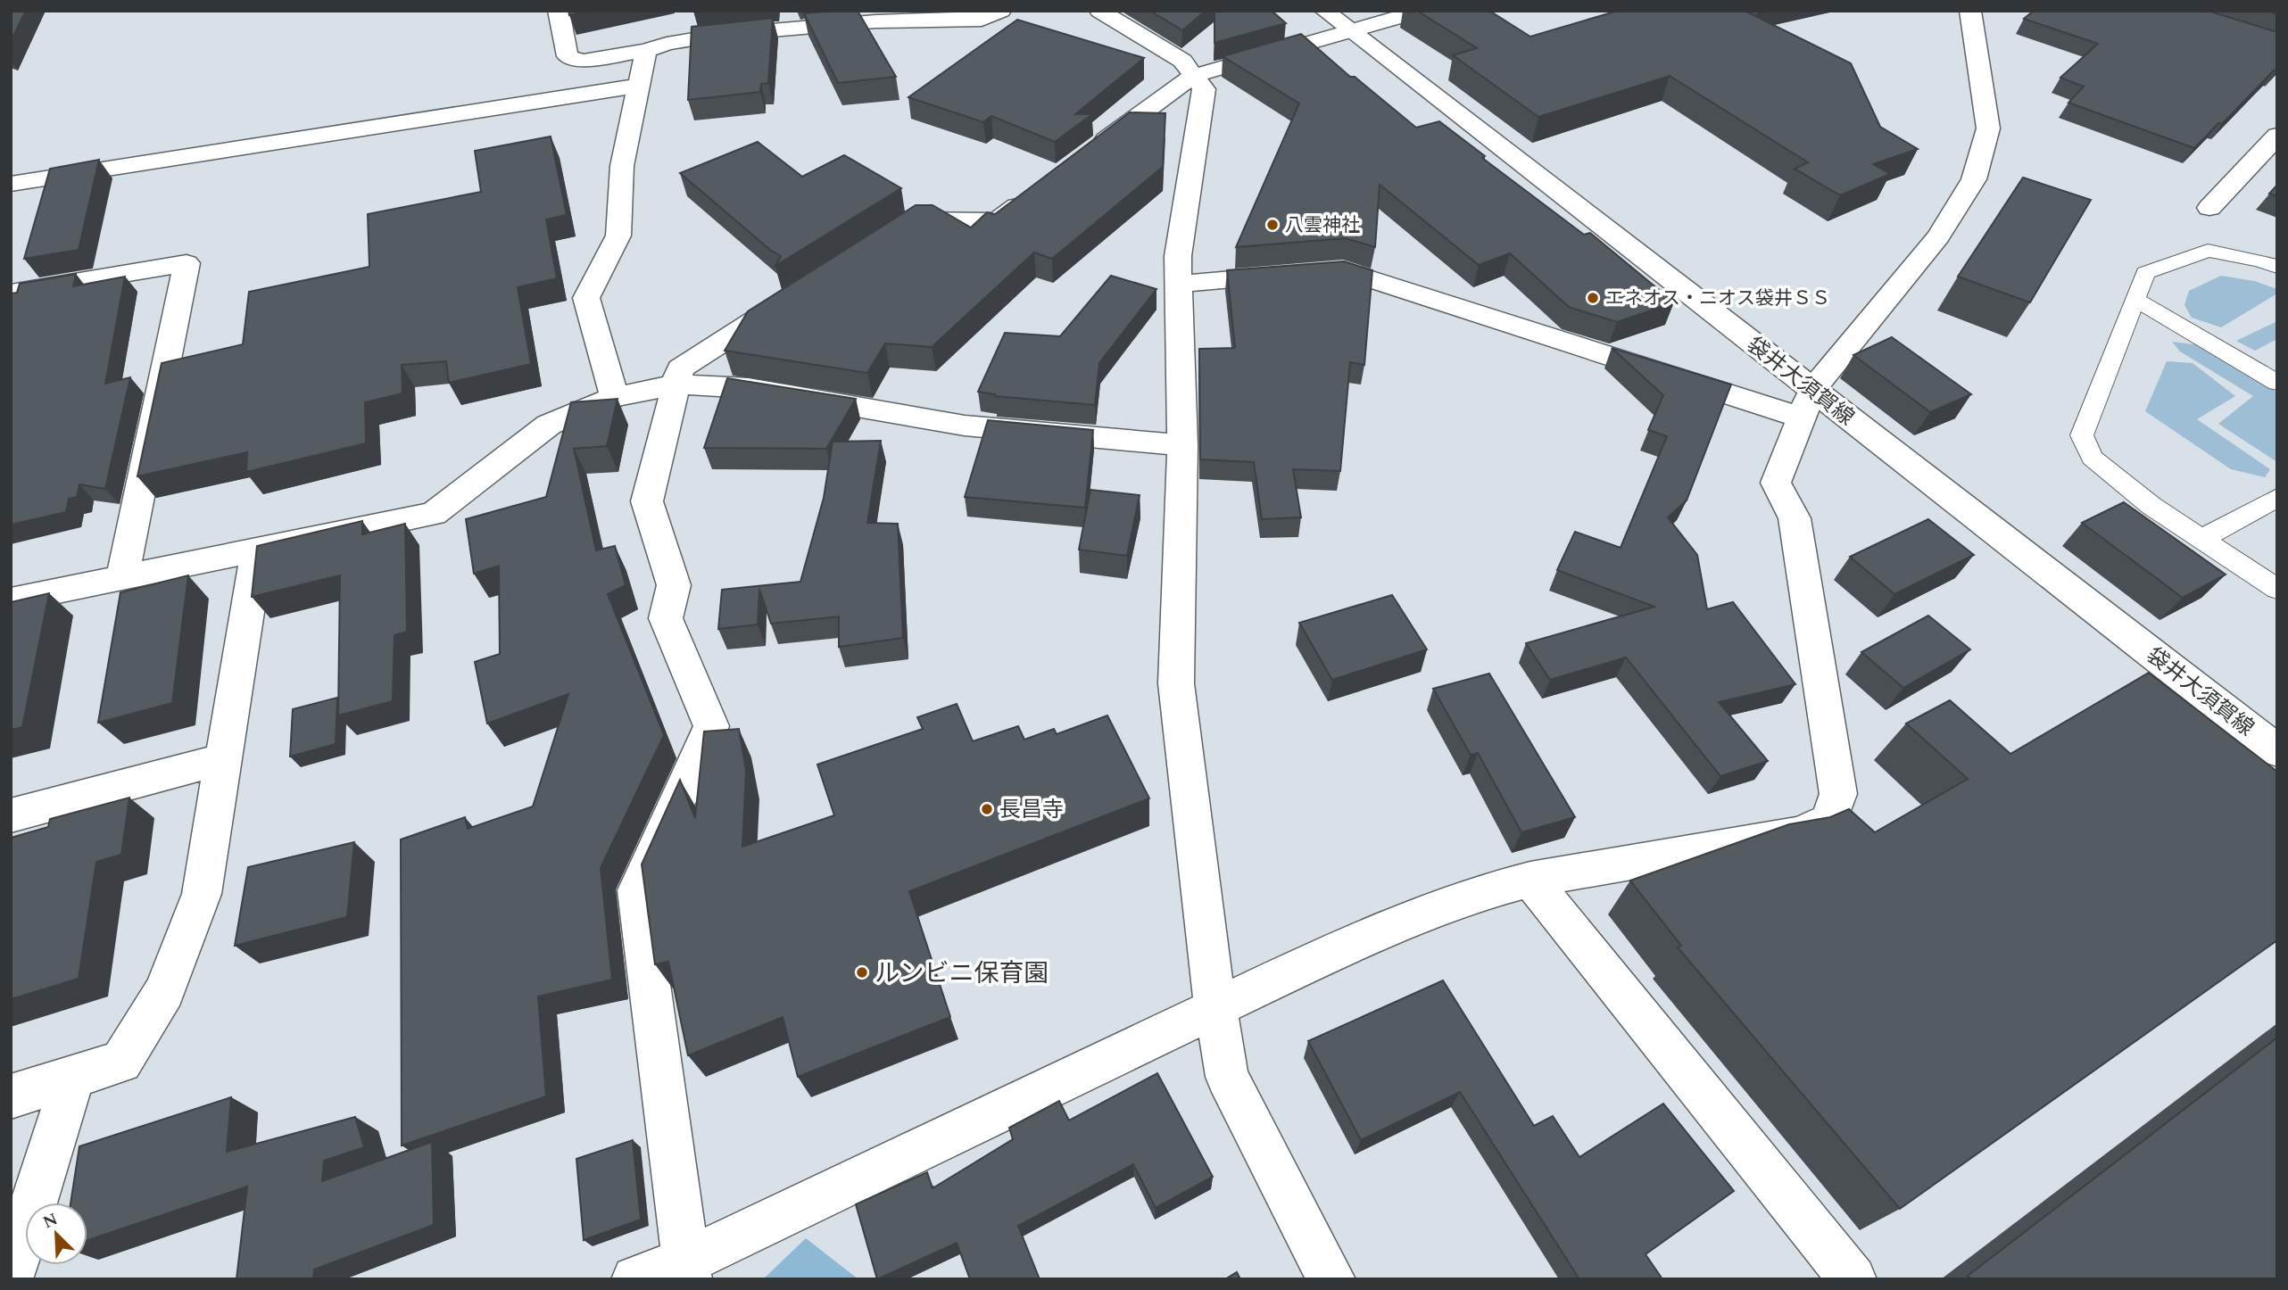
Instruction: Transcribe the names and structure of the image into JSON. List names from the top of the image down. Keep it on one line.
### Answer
{"streets":{"street":["袋井大須賀線"]},"places":["八雲神社","エネオス・ニオス袋井ＳＳ","長昌寺","ルンビニ保育園"],"north":"top left"}
